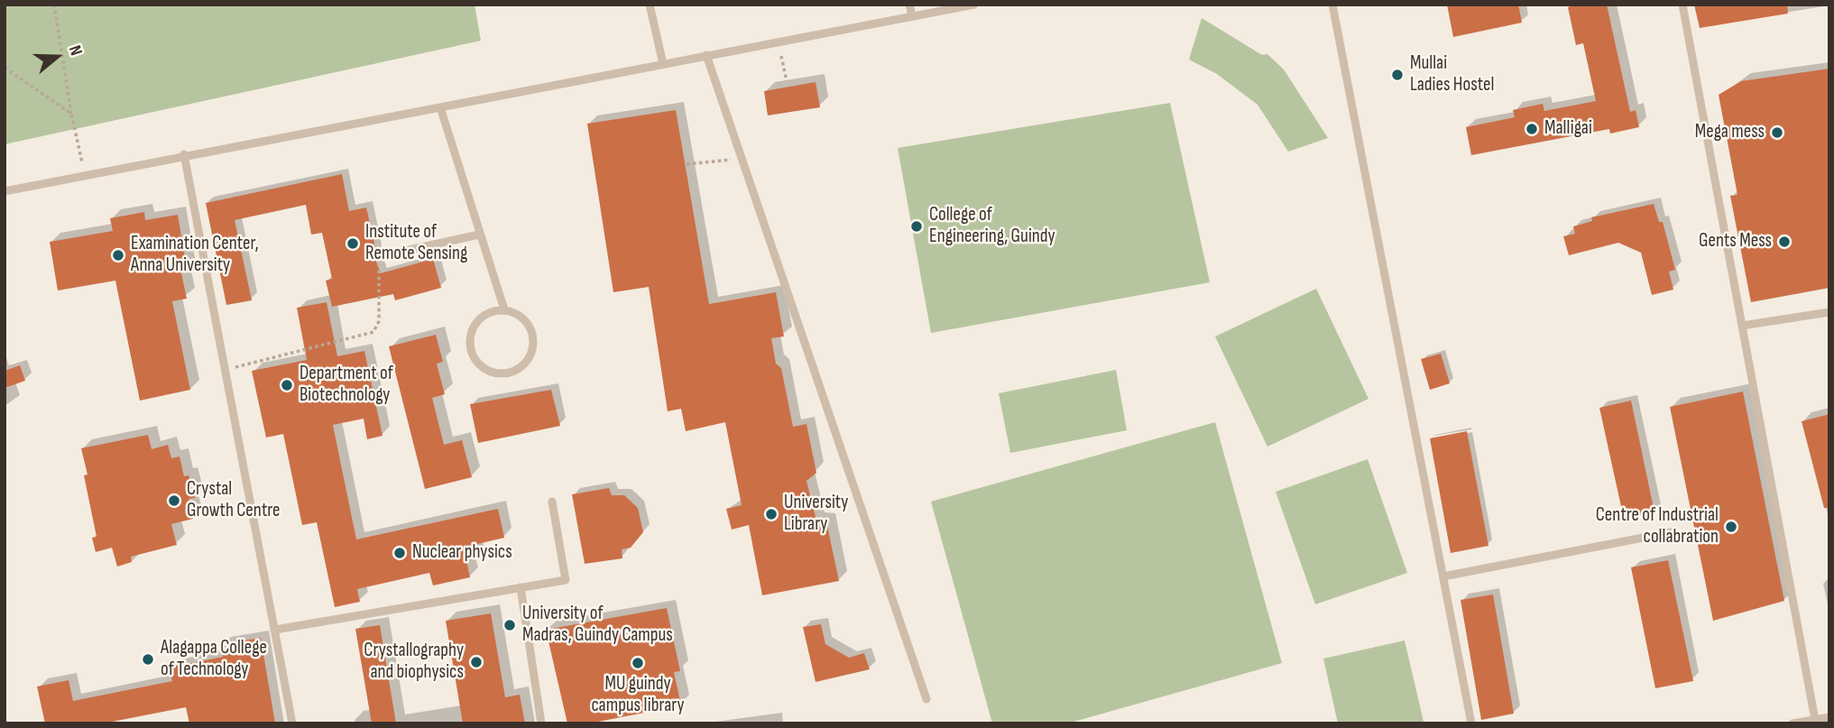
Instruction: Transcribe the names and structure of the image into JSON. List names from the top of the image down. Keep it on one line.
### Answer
{"places":["Mullai Ladies Hostel","Malligai","Mega mess","College of Engineering, Guindy","Gents Mess","Institute of Remote Sensing","Examination Center, Anna University","Department of Biotechnology","Crystal Growth Centre","University Library","Centre of Industrial collabration","Nuclear physics","University of Madras, Guindy Campus","Alagappa College of Technology","Crystallography and biophysics","MU guindy campus library"],"north":"right"}
